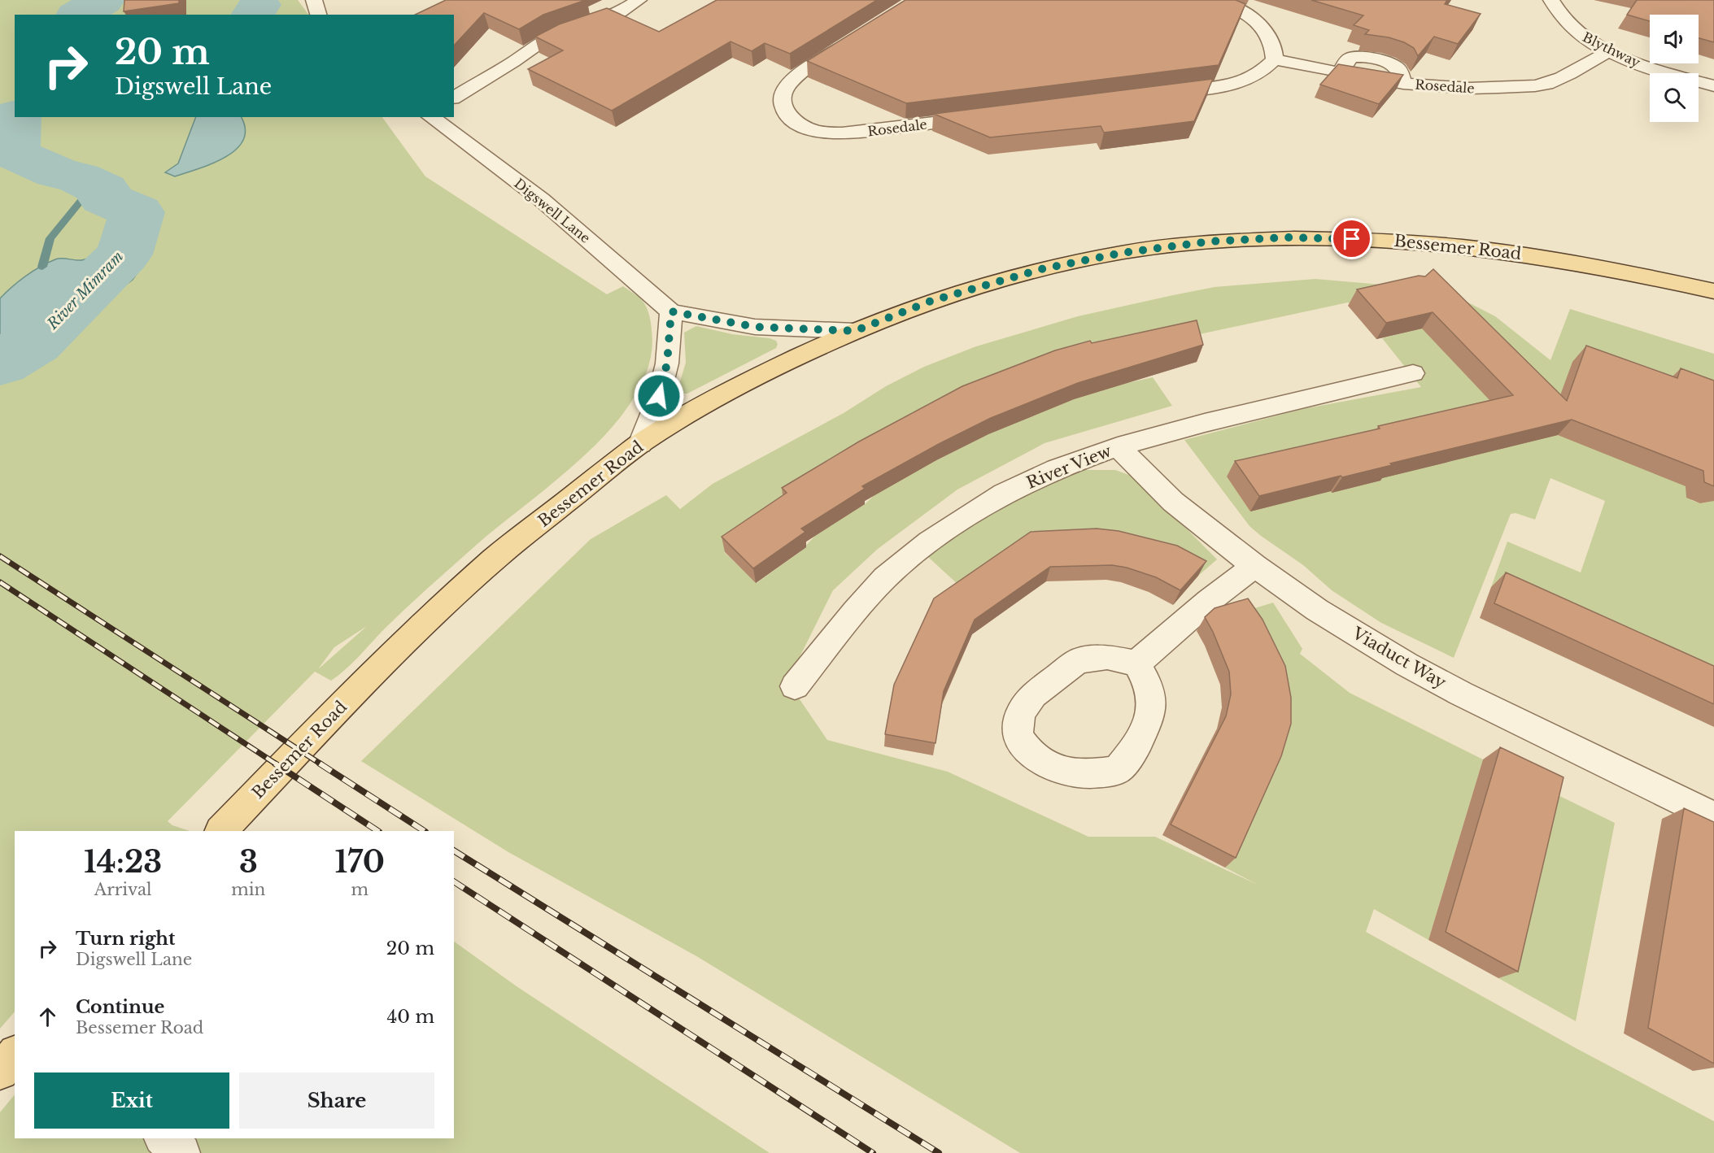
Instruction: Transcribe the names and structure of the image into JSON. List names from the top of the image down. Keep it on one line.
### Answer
{"streets":{"main road":["Bessemer Road"],"street":["Blythway","Rosedale","Digswell Lane","River View","Viaduct Way"]},"crossings":[["Blythway","Rosedale"],["River View","Viaduct Way"]],"water":["River Mimram"],"page":{"turn":["20 m","Digswell Lane"],"eta":["14:23","Arrival","3","min","170","m"],"list":[{"name":"Turn right","note":"Digswell Lane","value":"20 m"},{"name":"Continue","note":"Bessemer Road","value":"40 m"}],"buttons":["Exit","Share"]}}
